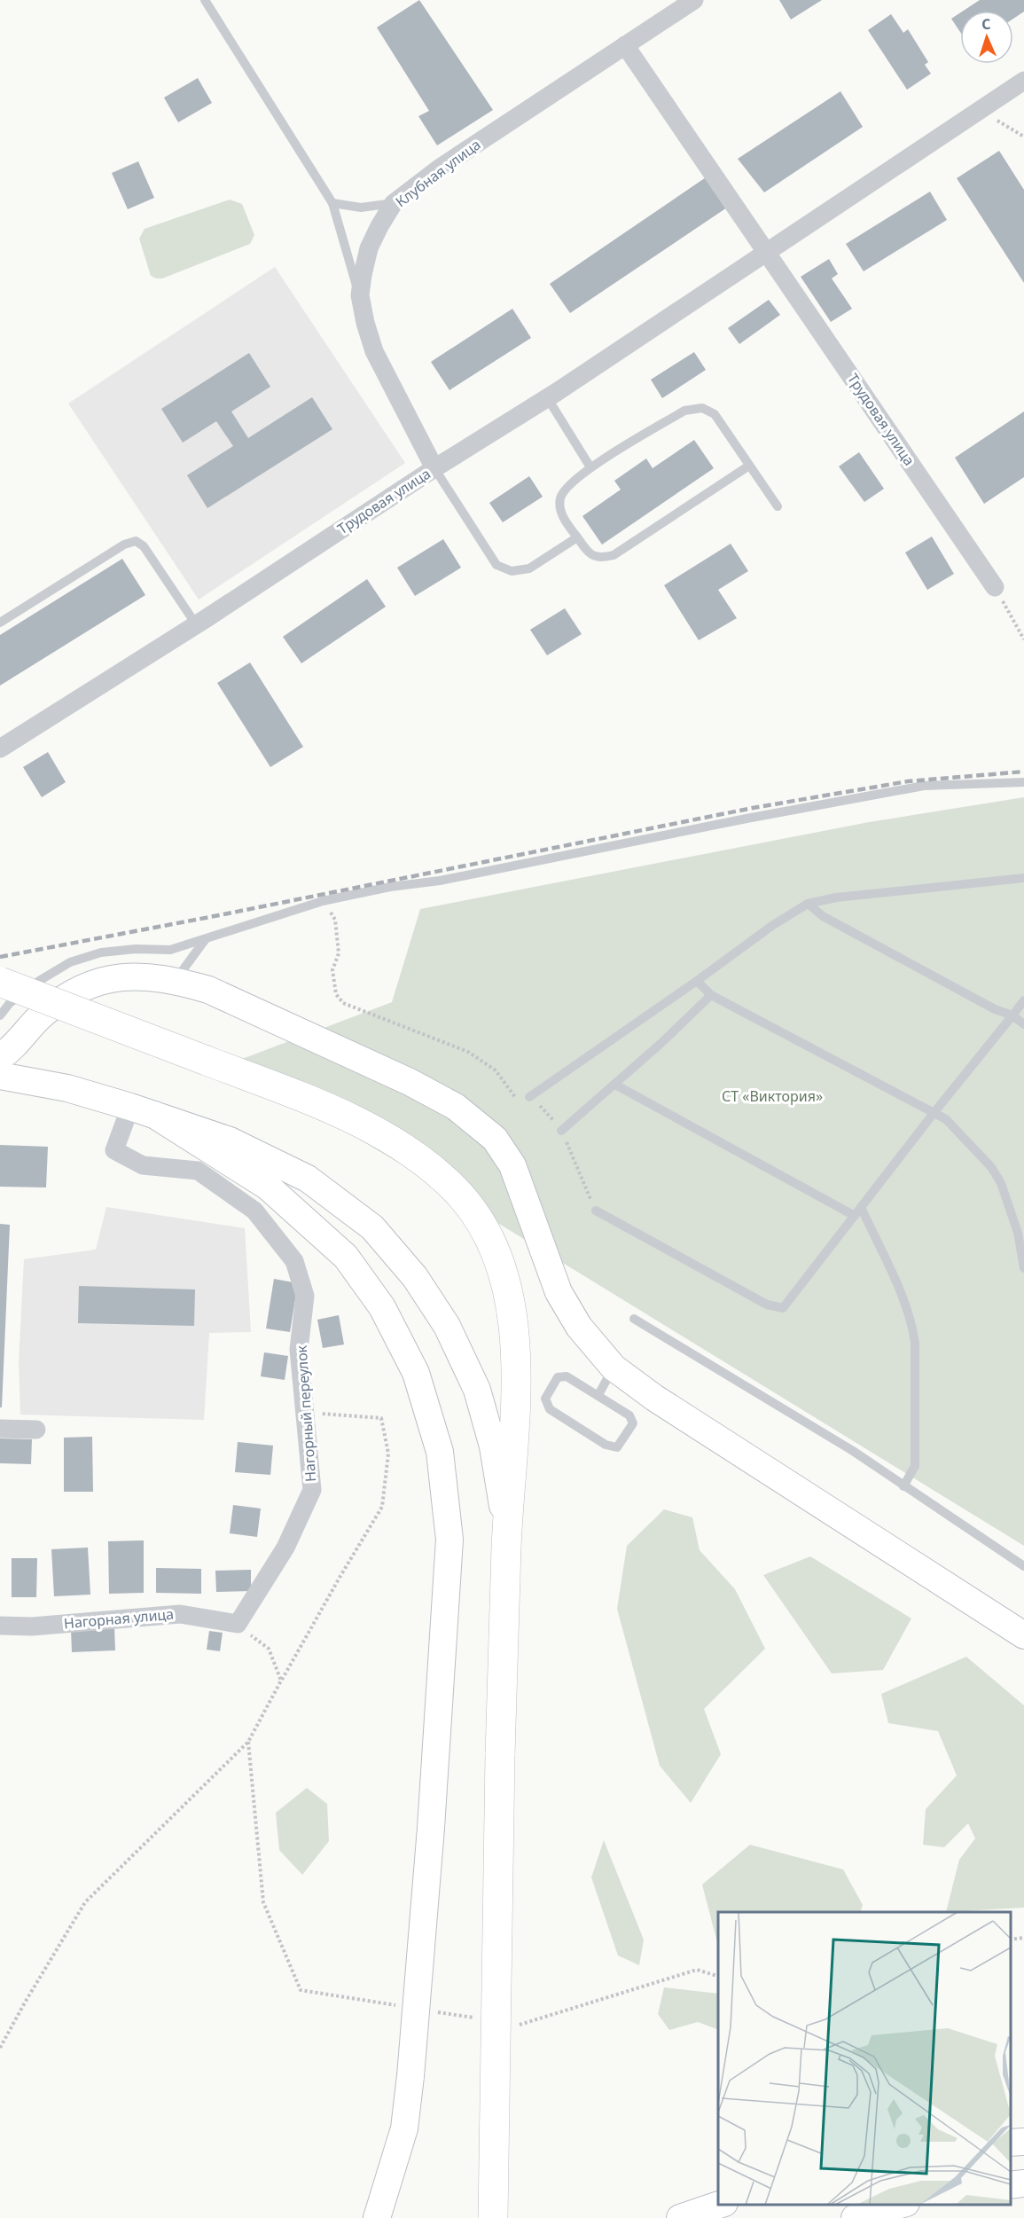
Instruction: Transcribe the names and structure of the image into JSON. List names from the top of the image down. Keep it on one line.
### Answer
{"streets":{"street":["Клубная улица","Трудовая улица","Нагорный переулок","Нагорная улица"]},"crossings":[["Клубная улица","Трудовая улица"],["Нагорный переулок","Нагорная улица"]],"parks":["СТ «Виктория»"],"north":"top"}
